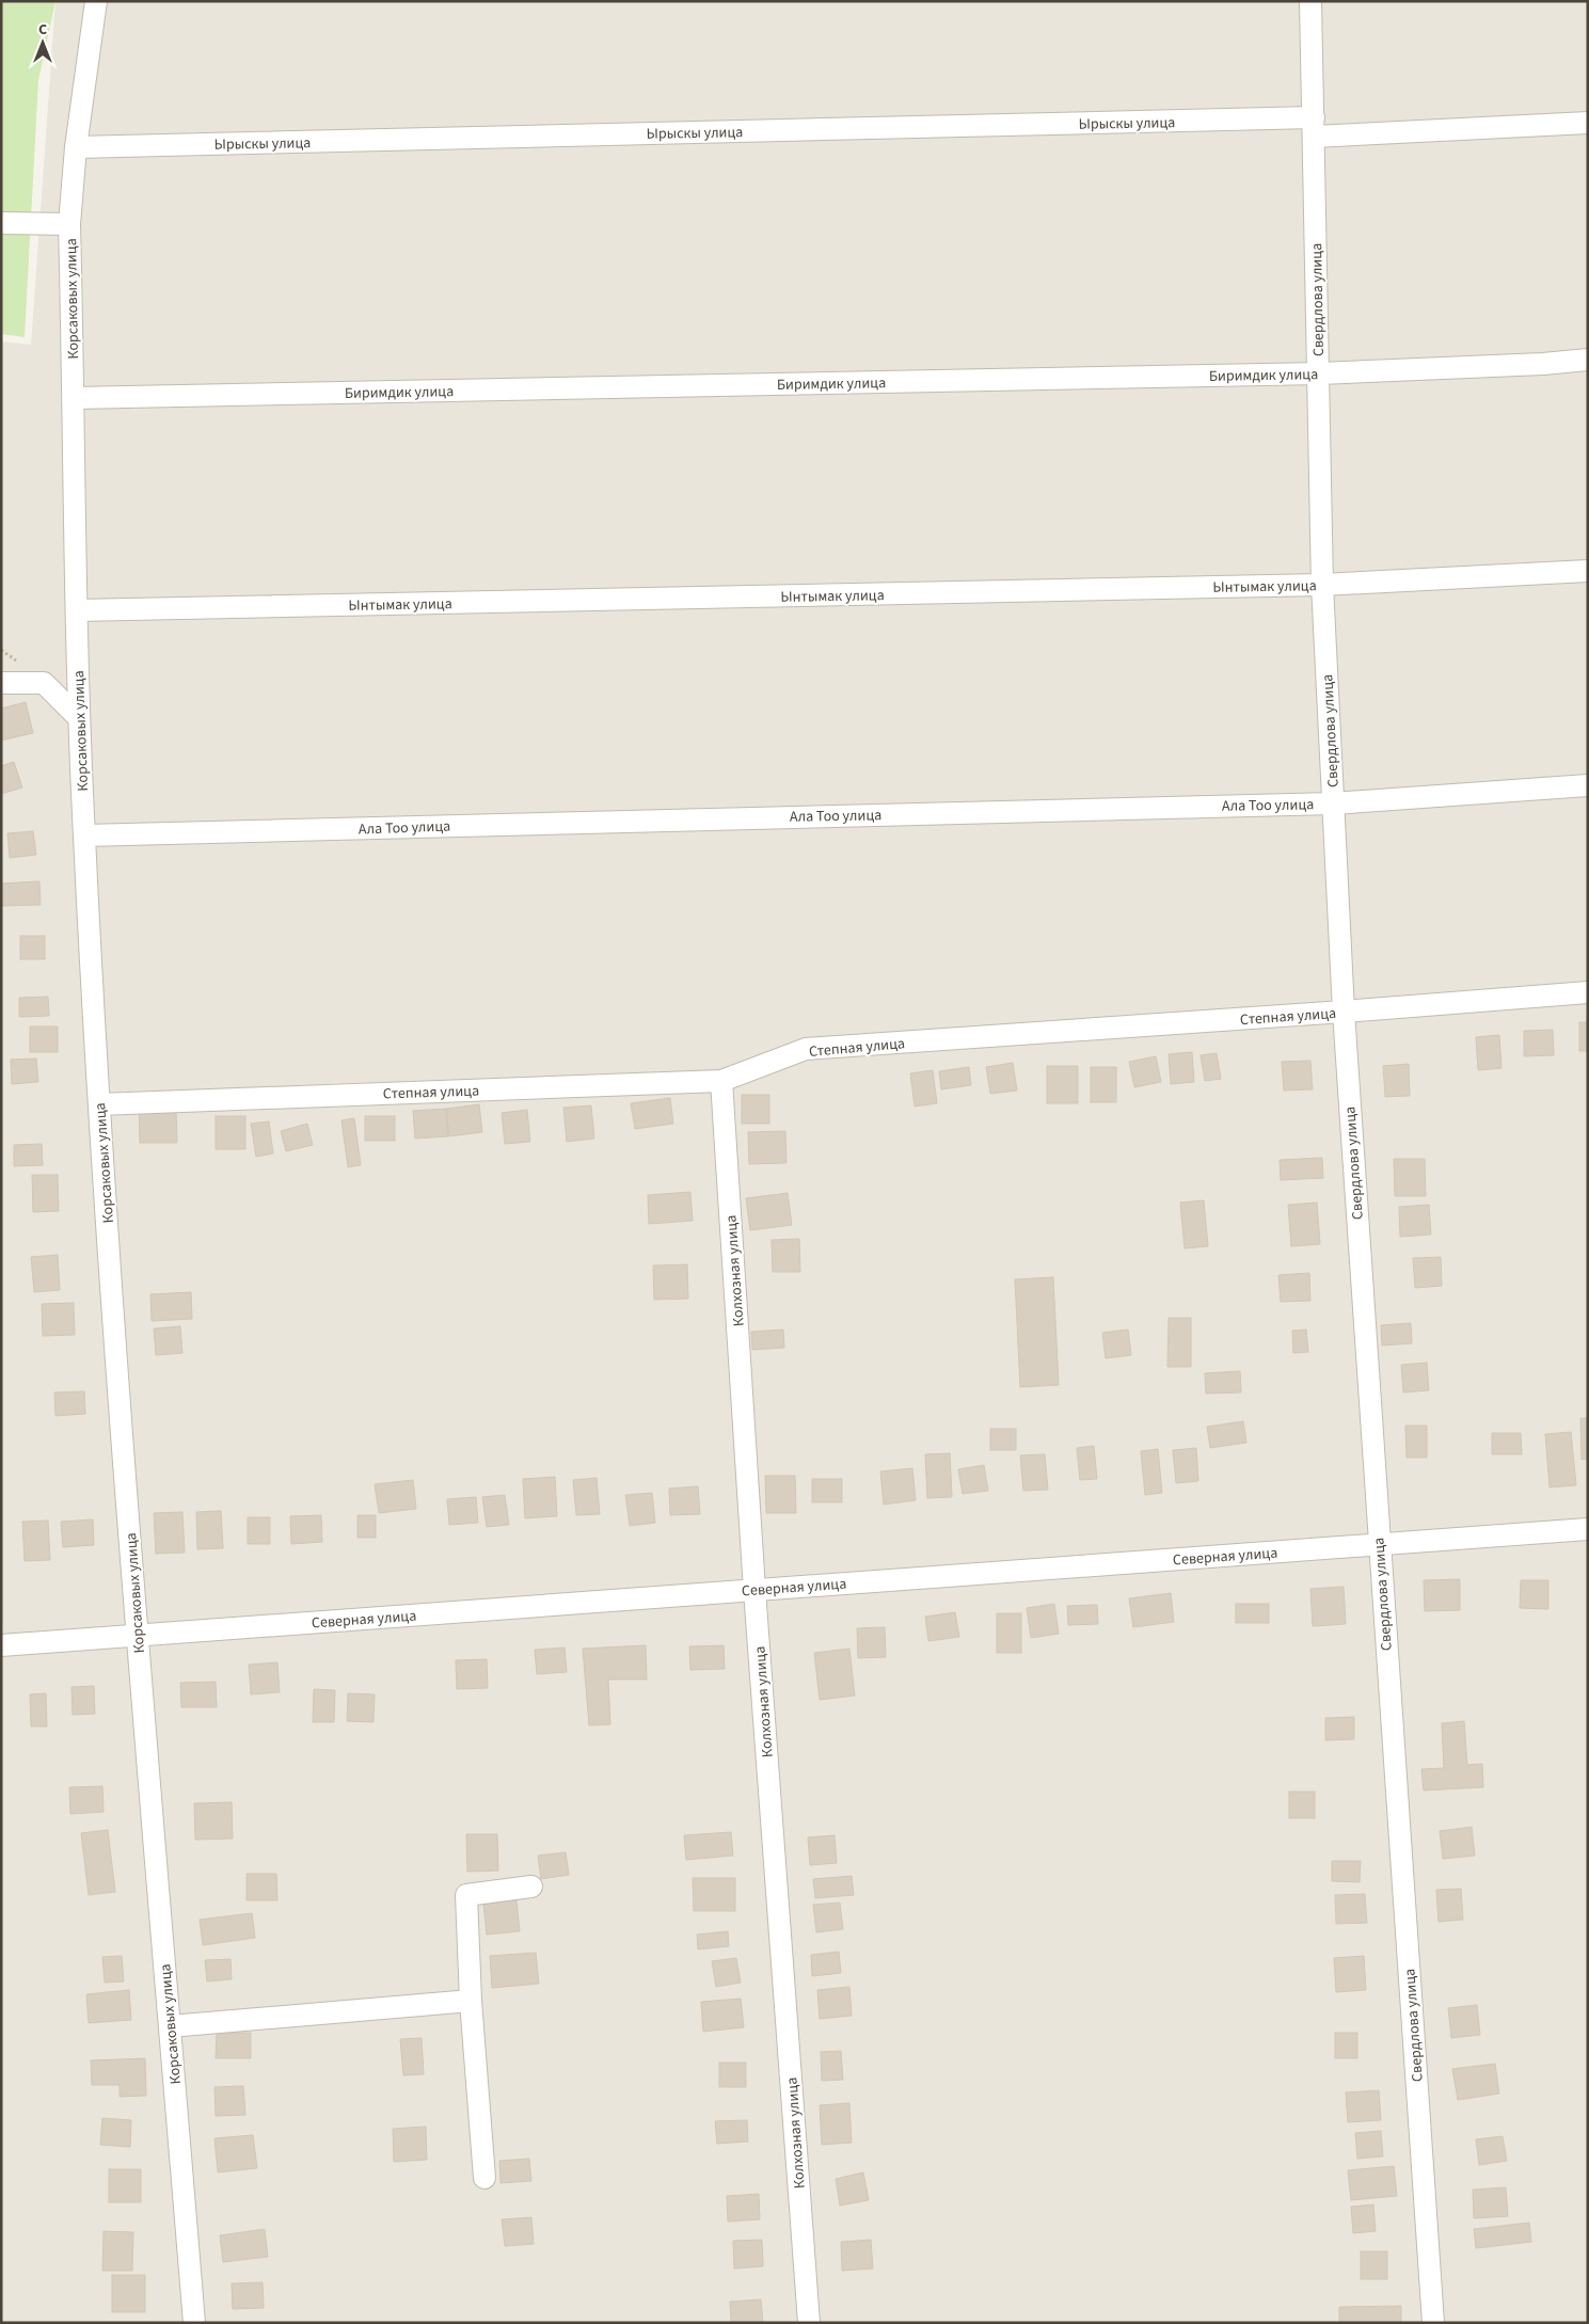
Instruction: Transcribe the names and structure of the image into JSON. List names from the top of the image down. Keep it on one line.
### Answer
{"streets":{"street":["Ырыскы улица","Корсаковых улица","Свердлова улица","Биримдик улица","Ынтымак улица","Ала Тоо улица","Степная улица","Колхозная улица","Северная улица"]},"crossings":[["Ырыскы улица","Корсаковых улица"],["Ырыскы улица","Свердлова улица"],["Корсаковых улица","Биримдик улица"],["Корсаковых улица","Ынтымак улица"],["Корсаковых улица","Ала Тоо улица"],["Корсаковых улица","Степная улица"],["Корсаковых улица","Северная улица"],["Свердлова улица","Биримдик улица"],["Свердлова улица","Ынтымак улица"],["Свердлова улица","Ала Тоо улица"],["Свердлова улица","Степная улица"],["Свердлова улица","Северная улица"],["Степная улица","Колхозная улица"],["Колхозная улица","Северная улица"]],"north":"top"}
